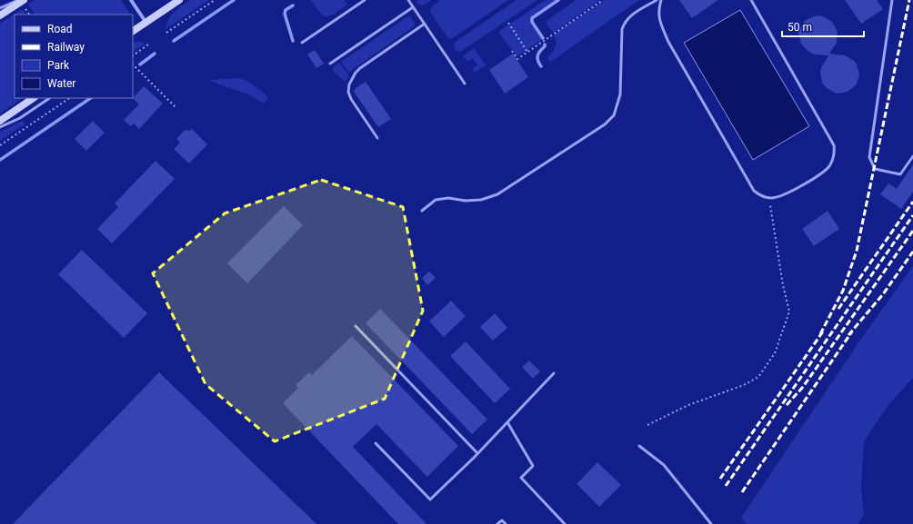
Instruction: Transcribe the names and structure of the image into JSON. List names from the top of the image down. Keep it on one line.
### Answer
{"legend":["Road","Railway","Park","Water"],"scale_bar":"50 m"}
